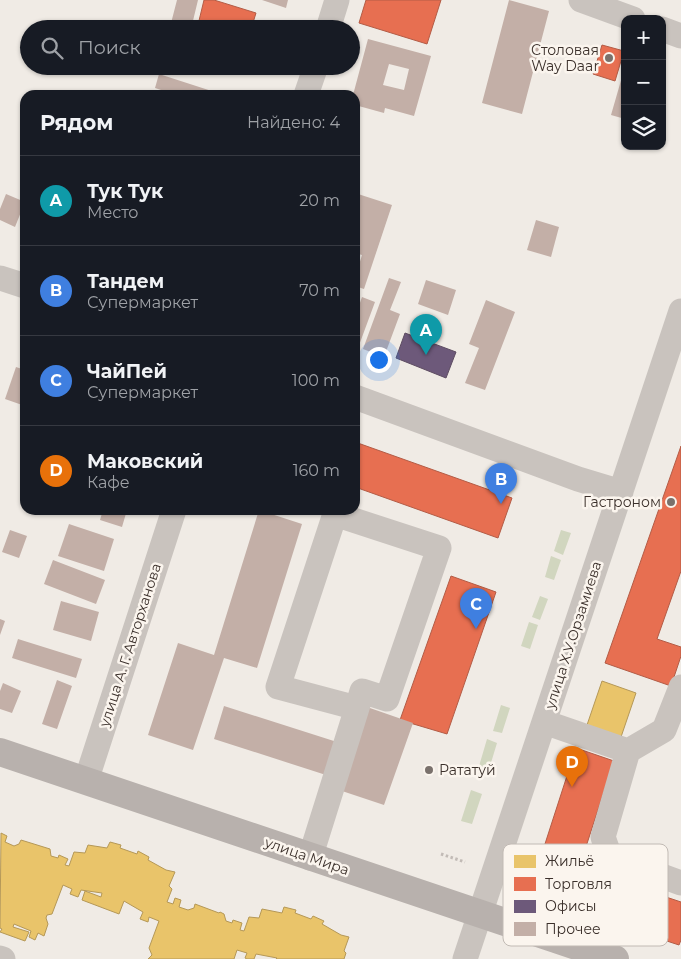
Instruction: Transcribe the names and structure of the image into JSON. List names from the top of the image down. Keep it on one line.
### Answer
{"streets":{"main road":["улица Мира"],"street":["улица Х.У.Орзамиева","улица А. Г. Авторханова"]},"crossings":[["улица Х.У.Орзамиева","улица Мира"],["улица А. Г. Авторханова","улица Мира"]],"places":["Столовая Way Daar","Гастроном","Рататуй"],"legend":["Жильё","Торговля","Офисы","Прочее"],"page":{"map_buttons":["+","−"],"search":"Поиск","heading":["Рядом","Найдено: 4"],"list":[{"mark":"A","name":"Тук Тук","note":"Место","value":"20 m"},{"mark":"B","name":"Тандем","note":"Супермаркет","value":"70 m"},{"mark":"C","name":"ЧайПей","note":"Супермаркет","value":"100 m"},{"mark":"D","name":"Маковский","note":"Кафе","value":"160 m"}],"pins":["A","B","C","D"]}}
